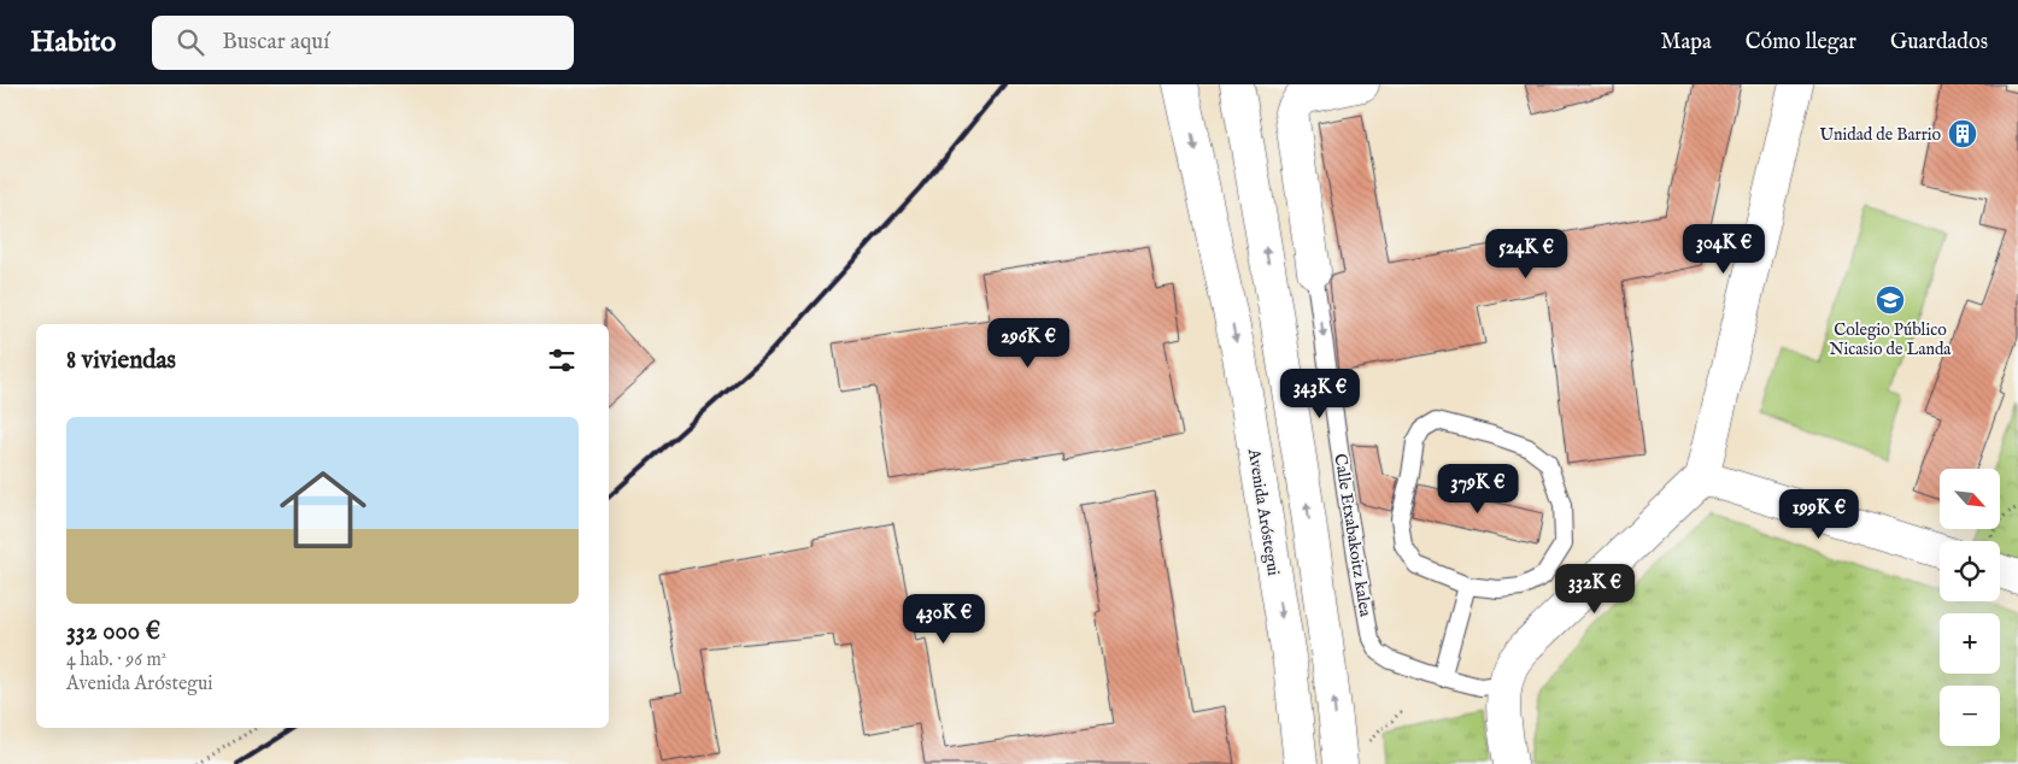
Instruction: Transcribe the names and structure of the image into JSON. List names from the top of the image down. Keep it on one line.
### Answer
{"streets":{"main road":["Avenida Aróstegui","Calle Etxabakoitz kalea"]},"places":{"building":["Unidad de Barrio"],"school or university":["Colegio Público Nicasio de Landa"]},"north":"bottom right","page":{"header":"Habito","search":"Buscar aquí","nav":["Mapa","Cómo llegar","Guardados"],"price":["304K €","524K €","296K €","343K €","379K €","199K €","332K €","430K €"],"heading":"8 viviendas","list":[{"name":"332 000 €","note":"4 hab. · 96 m² · Avenida Aróstegui"}],"map_buttons":["+","−"]}}
